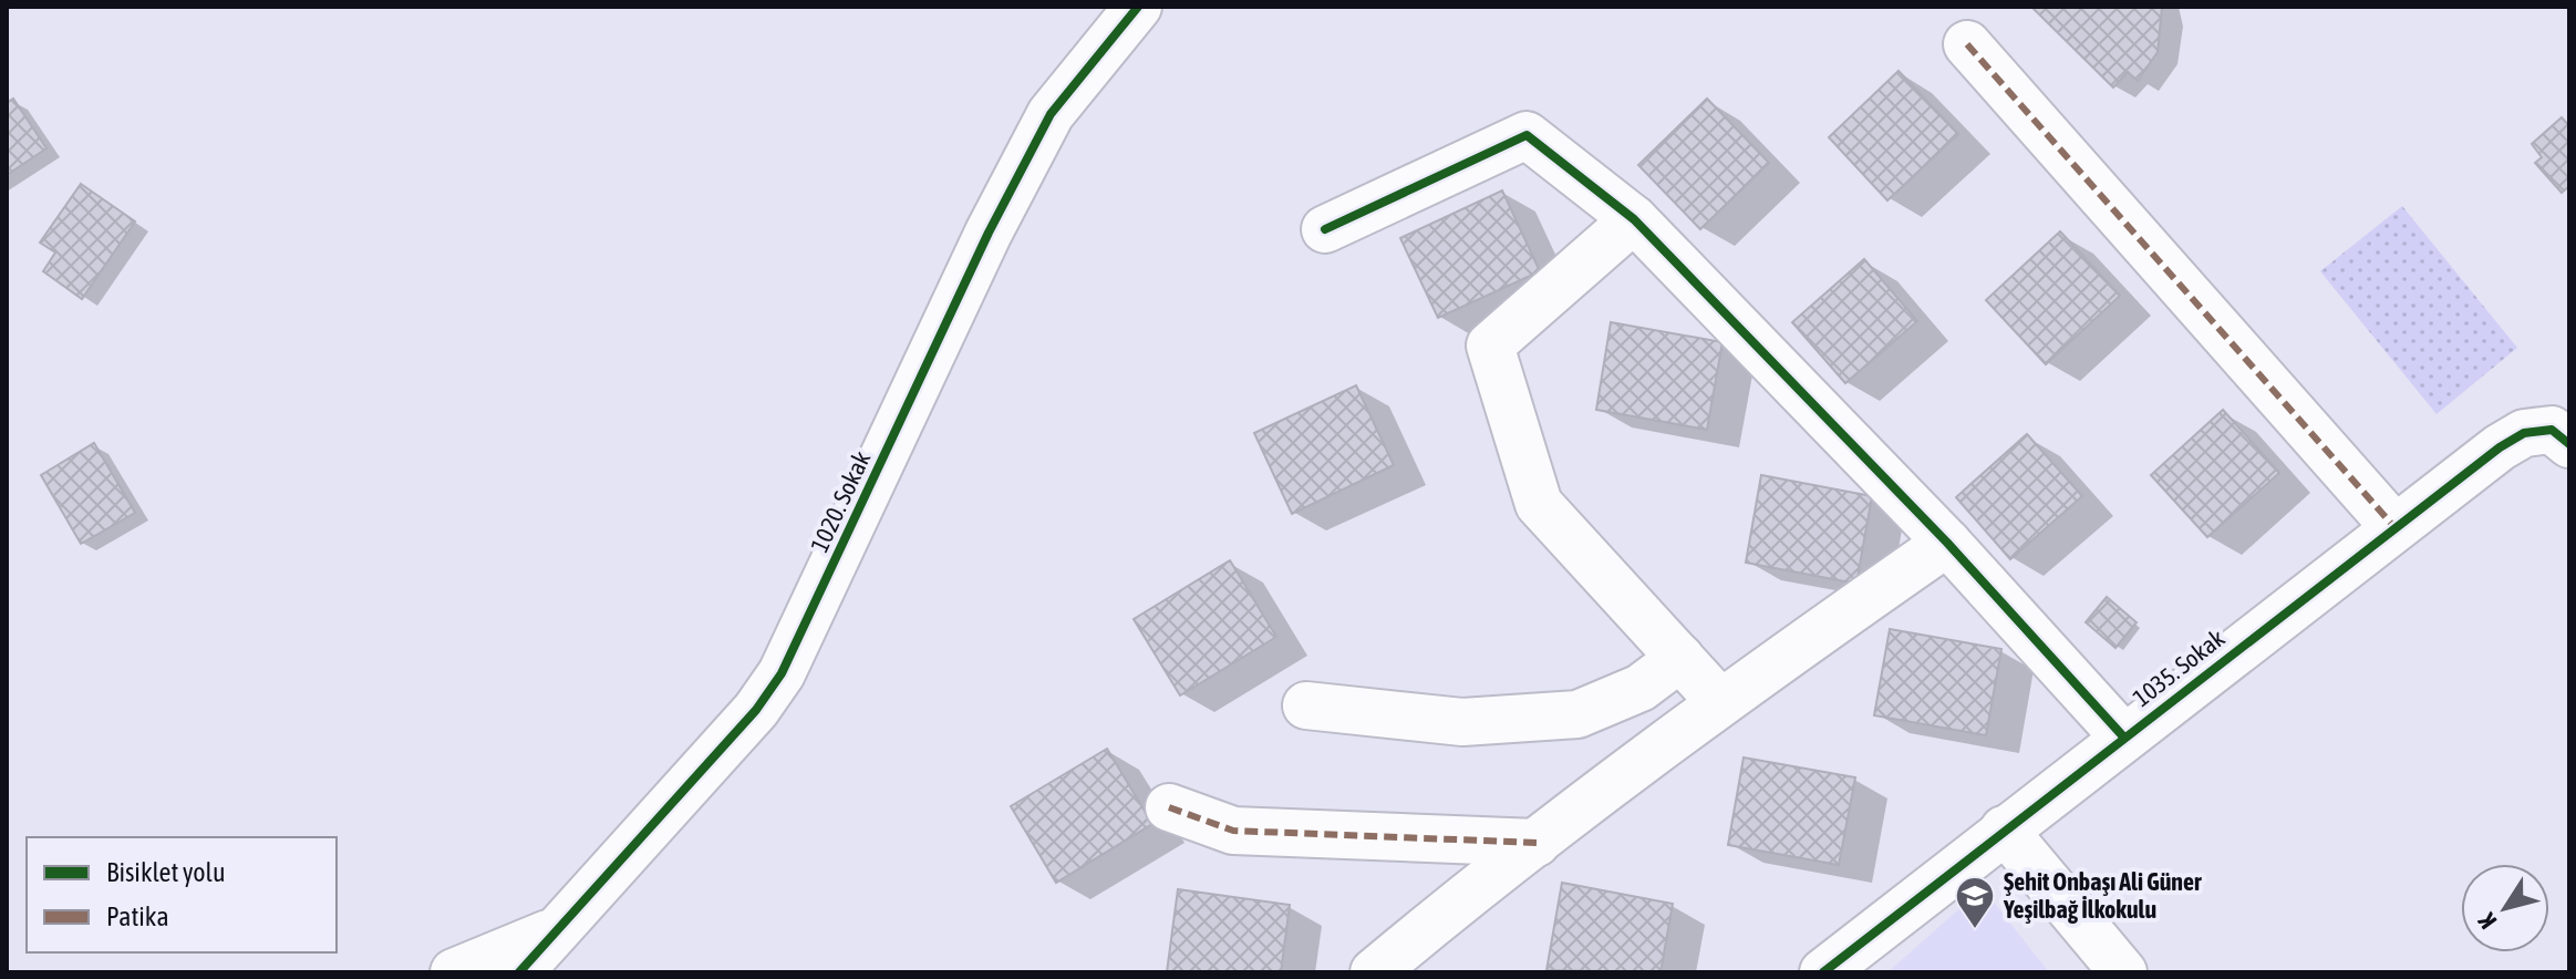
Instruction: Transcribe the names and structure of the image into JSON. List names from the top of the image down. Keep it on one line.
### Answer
{"streets":{"street":["1020. Sokak","1035. Sokak"]},"places":{"school or university":["Şehit Onbaşı Ali Güner Yeşilbağ İlkokulu"]},"legend":["Bisiklet yolu","Patika"],"north":"bottom left"}
